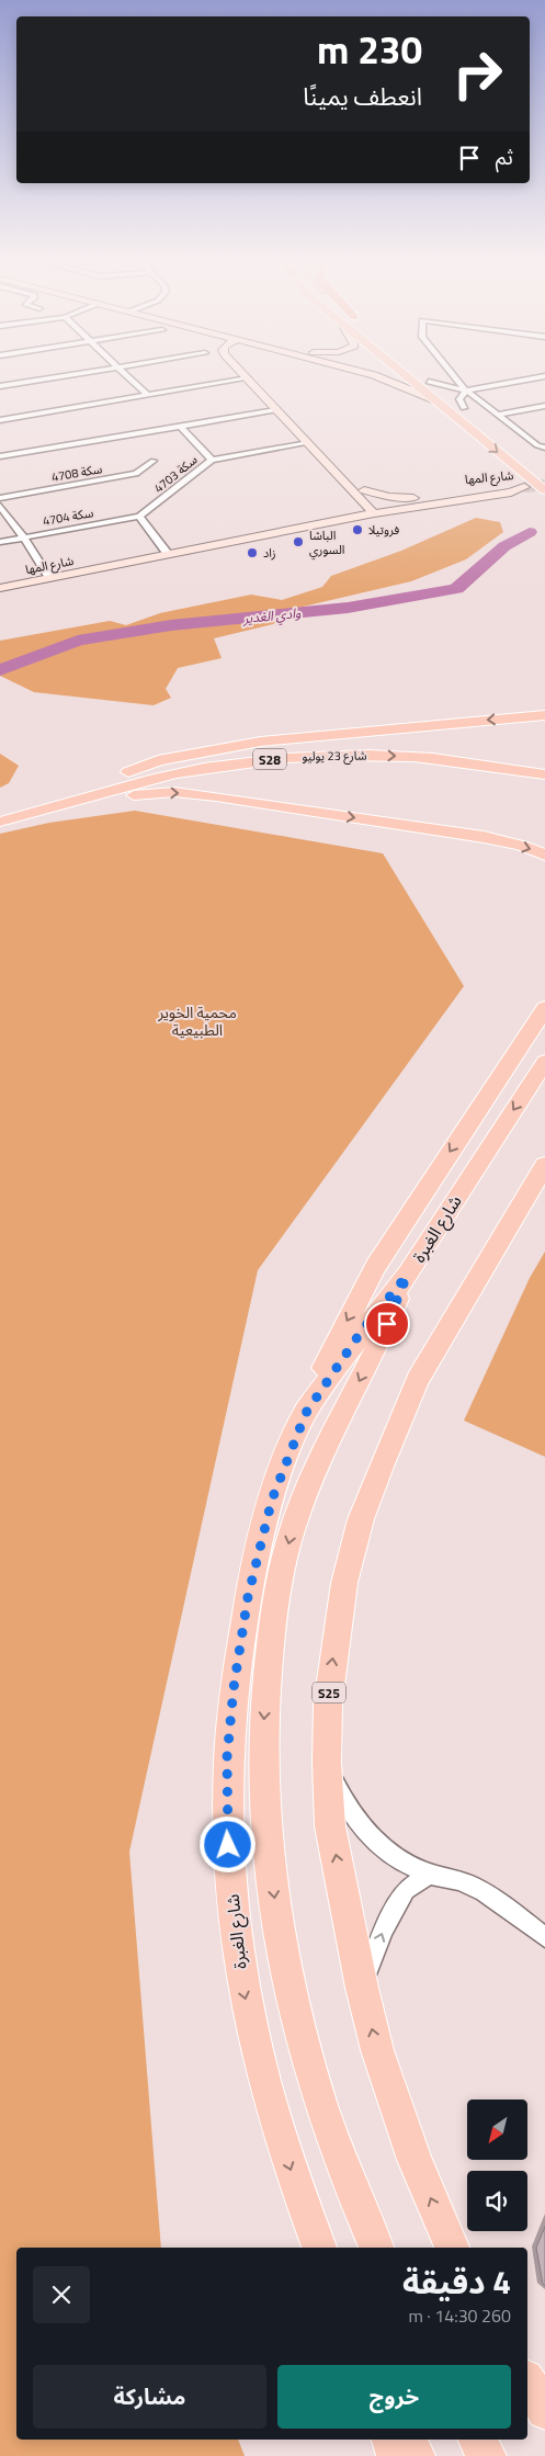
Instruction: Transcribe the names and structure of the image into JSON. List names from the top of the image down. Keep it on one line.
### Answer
{"streets":{"main road":["شارع 23 يوليو","S28","شارع الغبرة","S25"],"street":["سكة 4708","4703 سكة","شارع المها","سكة 4704"]},"crossings":[["4703 سكة","سكة 4704"]],"water":["وادي الغدير"],"parks":["محمية الخوير الطبيعية"],"places":["فروتيلا","الباشا السوري","زاد"],"north":"bottom left","page":{"turn":["230 m","انعطف يمينًا"],"then":"ثم","heading":["4 دقيقة","260 m · 14:30"],"buttons":["خروج","مشاركة"]}}
